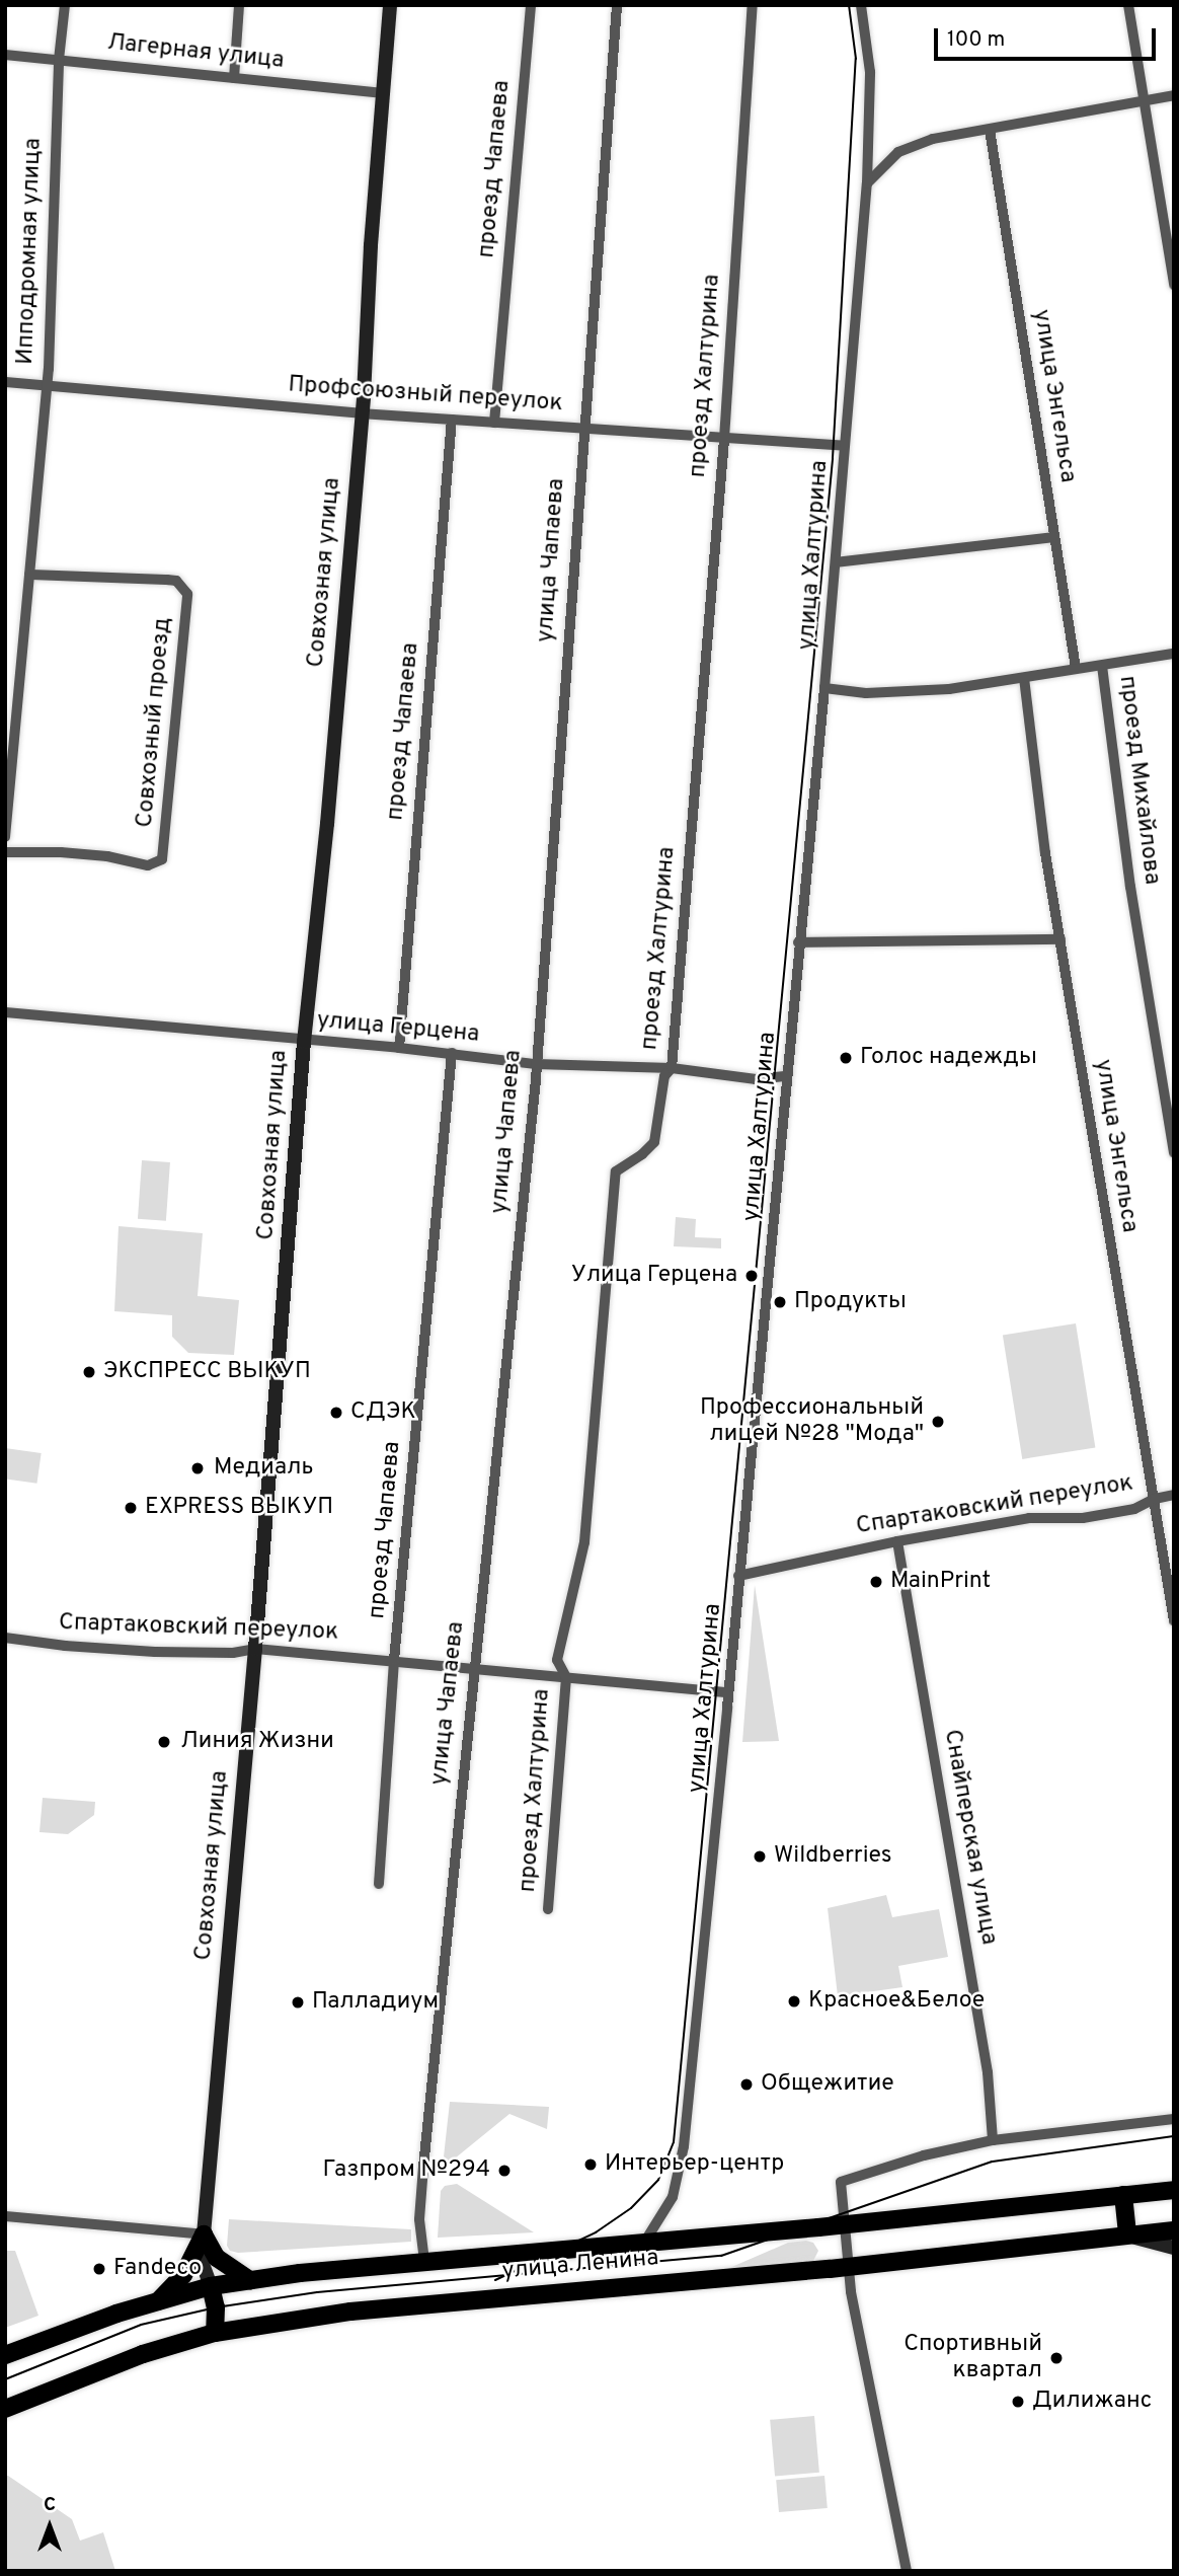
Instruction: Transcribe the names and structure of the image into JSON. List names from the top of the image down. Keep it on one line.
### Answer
{"streets":{"main road":["улица Ленина"],"street":["Лагерная улица","проезд Чапаева","Ипподромная улица","проезд Халтурина","Профсоюзный переулок","улица Энгельса","улица Халтурина","улица Чапаева","Совхозная улица","Совхозный проезд","проезд Михайлова","улица Герцена","Спартаковский переулок","Снайперская улица"]},"crossings":[["Лагерная улица","Ипподромная улица"],["Лагерная улица","Совхозная улица"],["проезд Чапаева","Профсоюзный переулок"],["проезд Чапаева","улица Герцена"],["проезд Чапаева","Спартаковский переулок"],["Ипподромная улица","Профсоюзный переулок"],["Ипподромная улица","Совхозный проезд"],["проезд Халтурина","Профсоюзный переулок"],["проезд Халтурина","улица Герцена"],["проезд Халтурина","Спартаковский переулок"],["Профсоюзный переулок","улица Халтурина"],["Профсоюзный переулок","улица Чапаева"],["Профсоюзный переулок","Совхозная улица"],["улица Энгельса","Спартаковский переулок"],["улица Халтурина","улица Герцена"],["улица Халтурина","Спартаковский переулок"],["улица Халтурина","улица Ленина"],["улица Чапаева","улица Герцена"],["улица Чапаева","Спартаковский переулок"],["улица Чапаева","улица Ленина"],["Совхозная улица","улица Герцена"],["Совхозная улица","Спартаковский переулок"],["Совхозная улица","улица Ленина"],["Спартаковский переулок","Снайперская улица"]],"places":["Голос надежды","Улица Герцена","Продукты","ЭКСПРЕСС ВЫКУП","СДЭК","Профессиональный лицей №28 \"Мода\"","Медиаль","EXPRESS ВЫКУП","MainPrint","Линия Жизни","Wildberries","Красное&Белое","Палладиум","Общежитие","Интерьер-центр","Газпром №294","Fandeco","Спортивный квартал","Дилижанс"],"scale_bar":"100 m","north":"top"}
